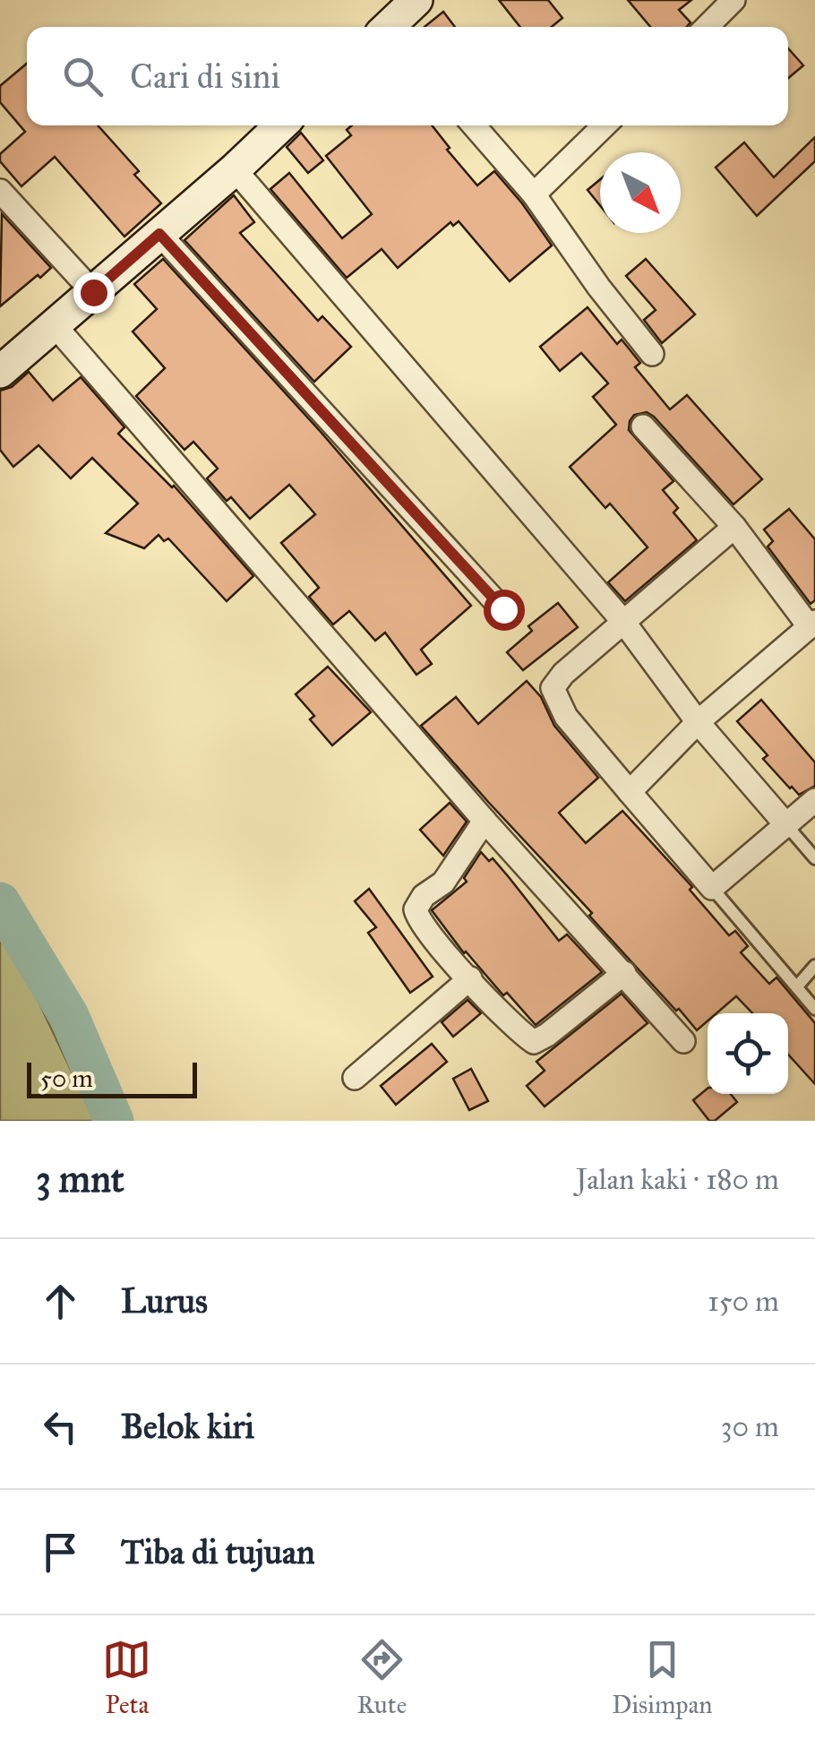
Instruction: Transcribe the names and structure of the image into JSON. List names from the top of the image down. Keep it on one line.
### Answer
{"scale_bar":"50 m","north":"bottom right","page":{"search":"Cari di sini","scale":"50 m","heading":["3 mnt","Jalan kaki · 180 m"],"list":[["Lurus","150 m"],["Belok kiri","30 m"],"Tiba di tujuan"],"nav":["Peta","Rute","Disimpan"]}}
